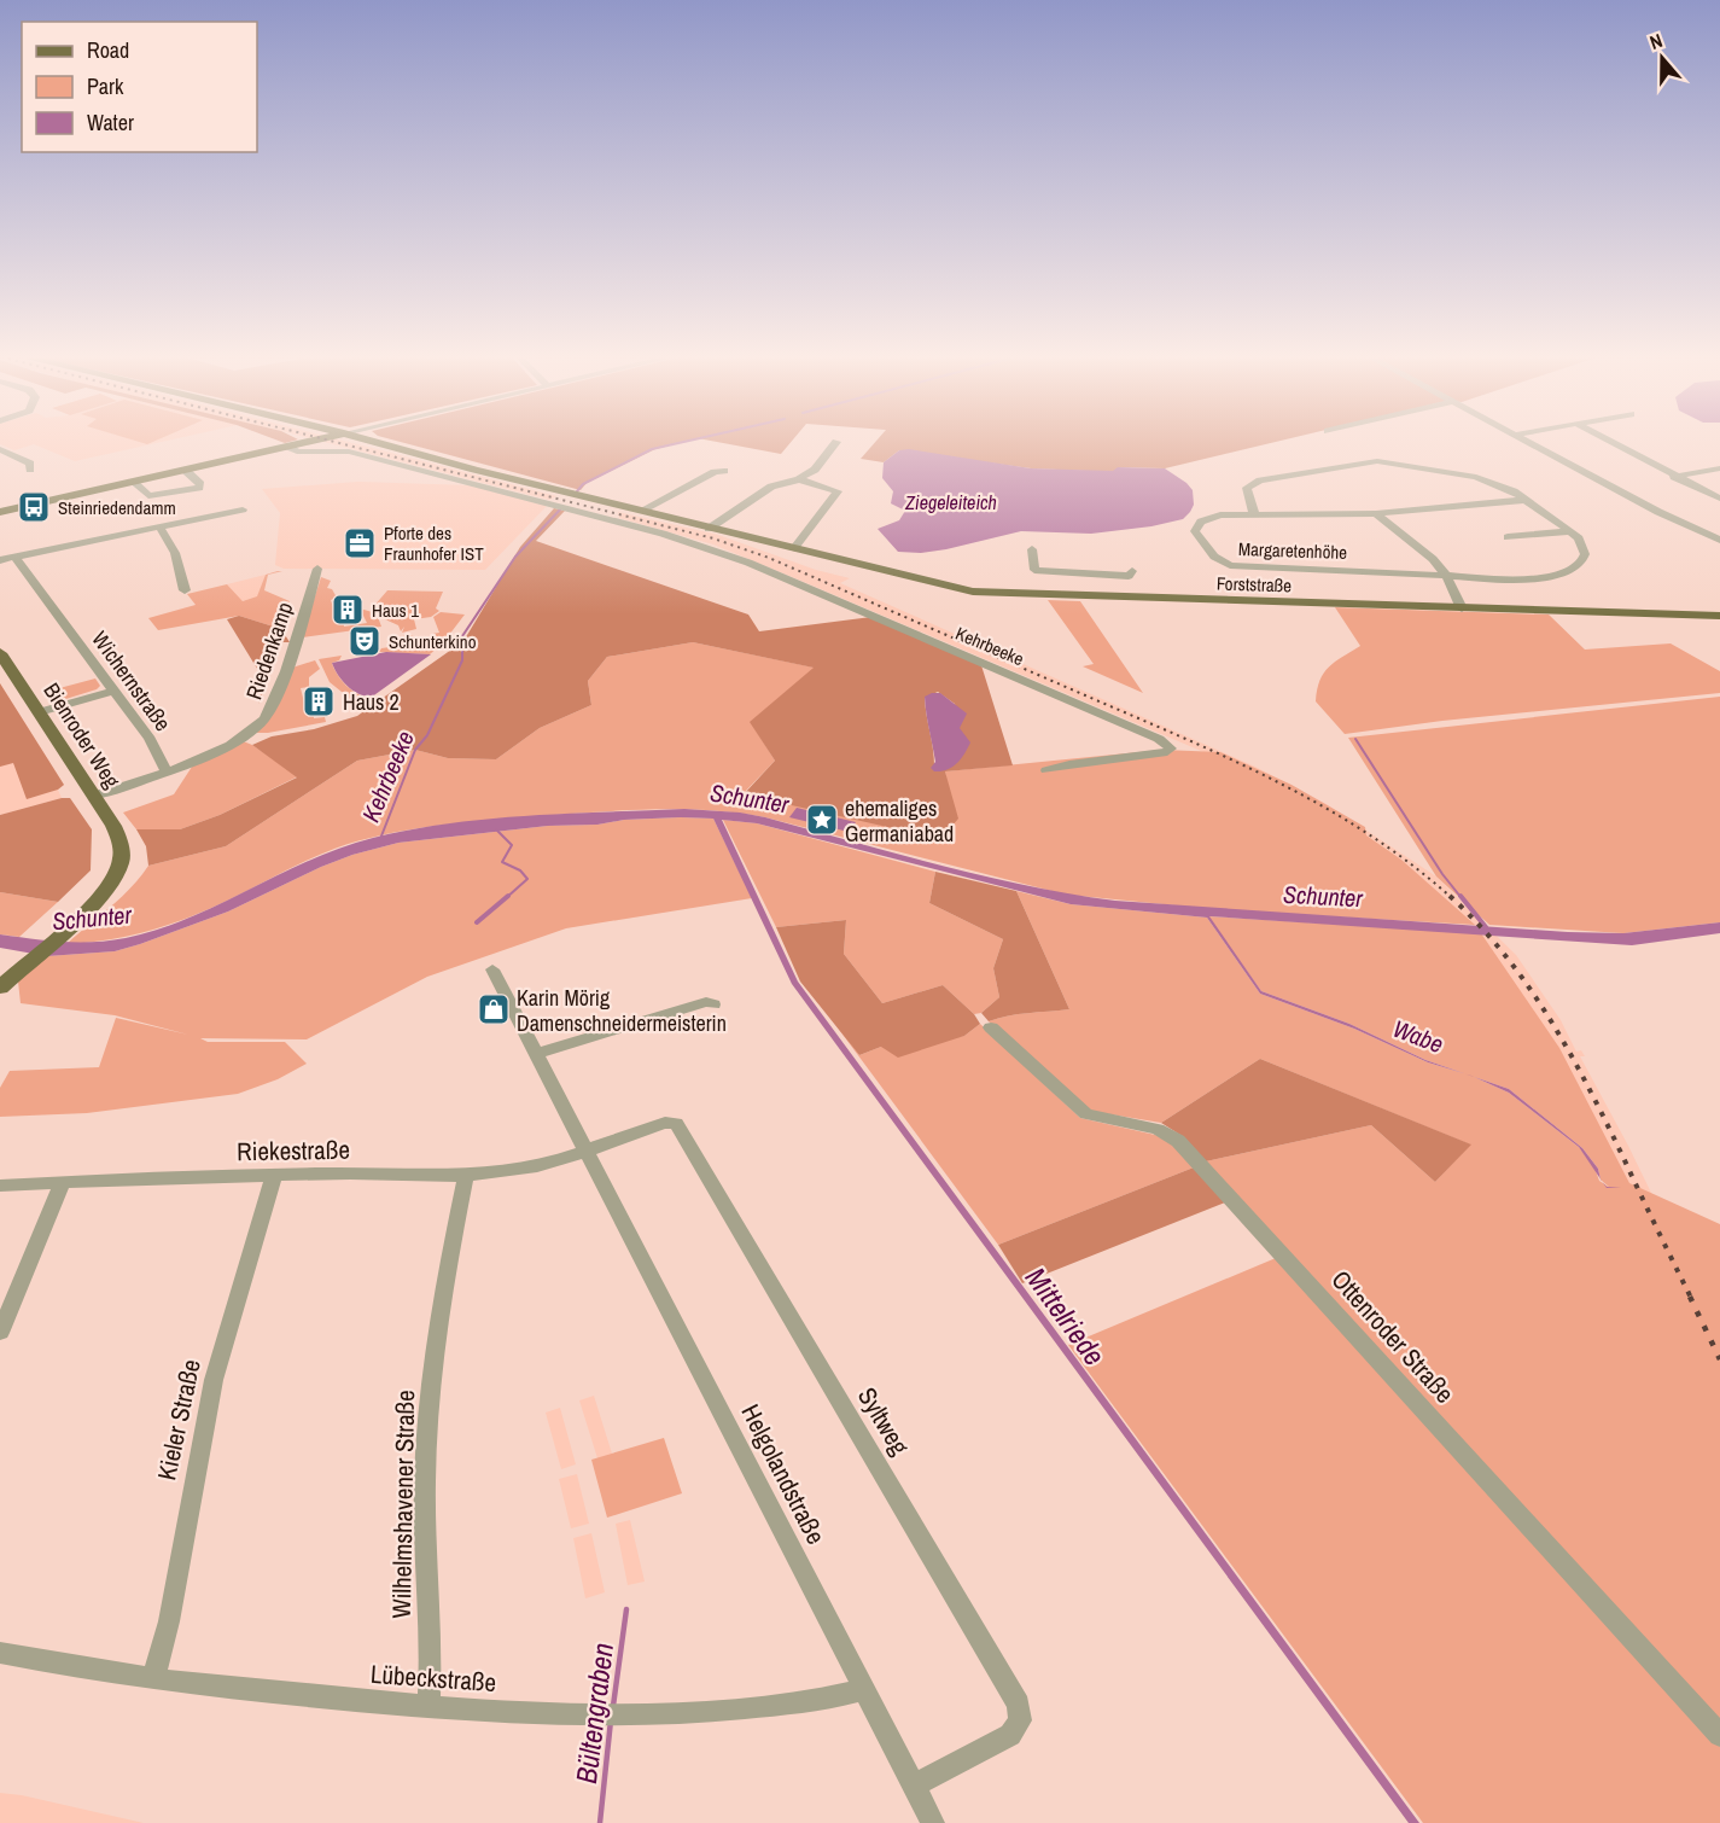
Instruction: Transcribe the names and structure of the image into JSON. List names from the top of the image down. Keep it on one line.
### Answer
{"streets":{"main road":["Forststraße","Bienroder Weg"],"street":["Margaretenhöhe","Kehrbeeke","Riedenkamp","Wichernstraße","Riekestraße","Ottenroder Straße","Kieler Straße","Syltweg","Helgolandstraße","Wilhelmshavener Straße","Lübeckstraße"]},"crossings":[["Riedenkamp","Wichernstraße"],["Riekestraße","Kieler Straße"],["Riekestraße","Syltweg"],["Riekestraße","Helgolandstraße"],["Riekestraße","Wilhelmshavener Straße"],["Kieler Straße","Lübeckstraße"],["Syltweg","Helgolandstraße"],["Helgolandstraße","Lübeckstraße"],["Wilhelmshavener Straße","Lübeckstraße"]],"water":["Ziegeleiteich","Kehrbeeke","Schunter","Wabe","Mittelriede","Bültengraben"],"places":{"bus stop":["Steinriedendamm"],"office":["Pforte des Fraunhofer IST"],"building":["Haus 1","Haus 2"],"theatre":["Schunterkino"],"place":["ehemaliges Germaniabad"],"shop":["Karin Mörig Damenschneidermeisterin"]},"legend":["Road","Park","Water"],"north":"top"}
